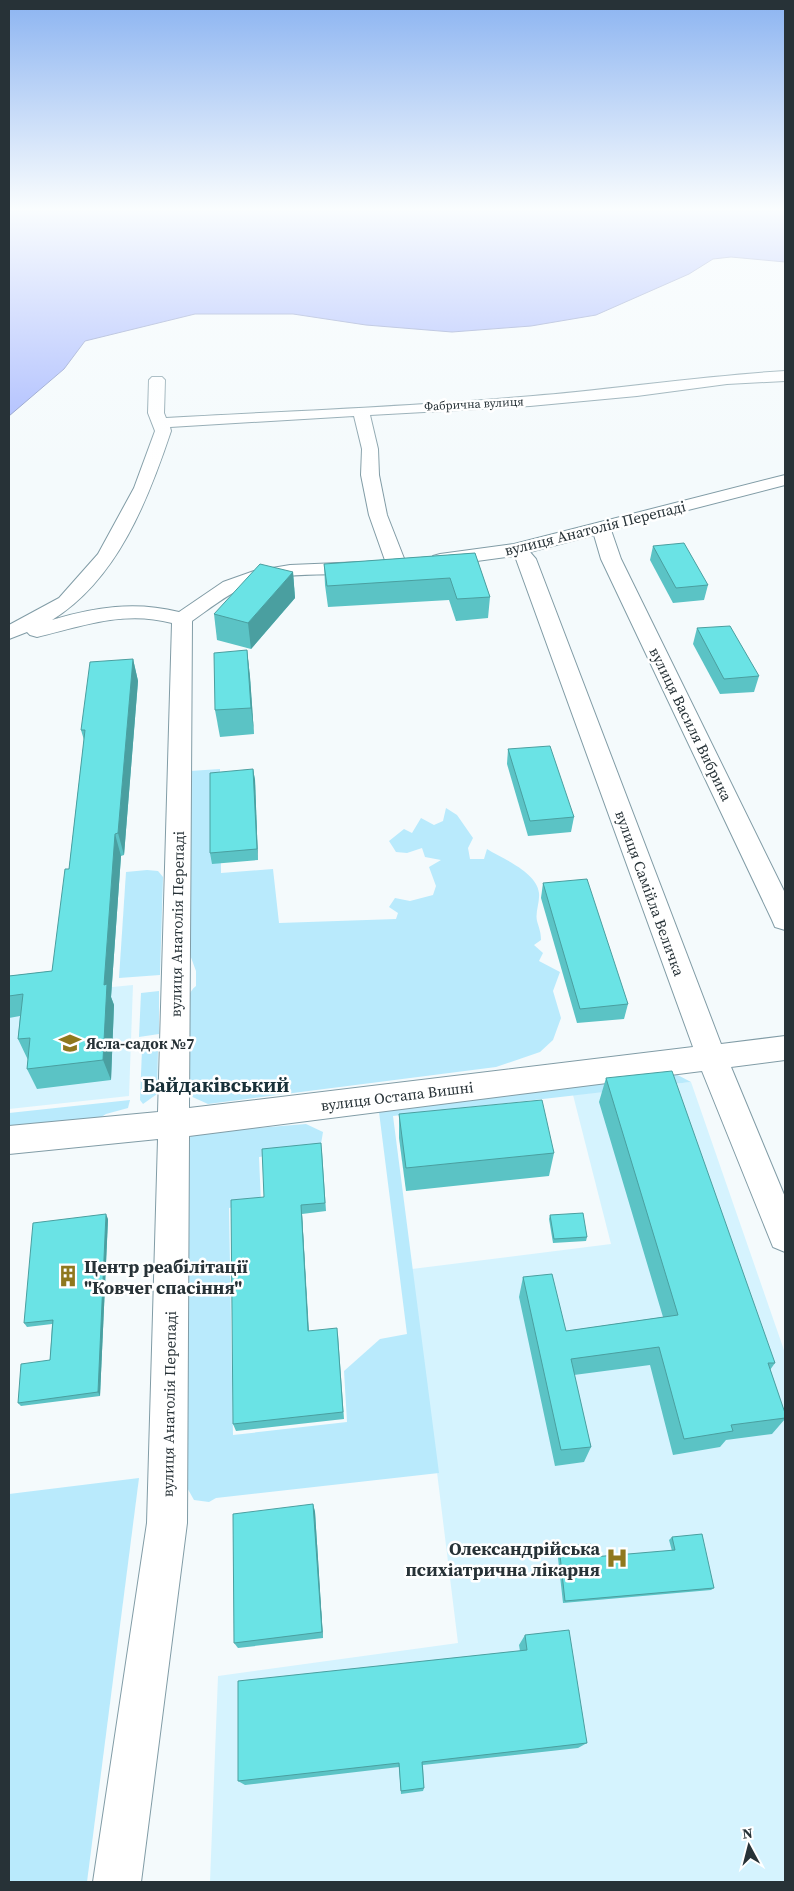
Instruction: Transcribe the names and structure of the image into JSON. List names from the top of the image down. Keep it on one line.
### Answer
{"streets":{"street":["Фабрична вулиця","вулиця Анатолія Перепаді","вулиця Василя Вибрика","вулиця Самійла Величка","вулиця Остапа Вишні"]},"crossings":[["вулиця Анатолія Перепаді","вулиця Василя Вибрика"],["вулиця Анатолія Перепаді","вулиця Самійла Величка"],["вулиця Анатолія Перепаді","вулиця Остапа Вишні"],["вулиця Самійла Величка","вулиця Остапа Вишні"]],"districts":["Байдаківський"],"places":{"school or university":["Ясла-садок №7"],"building":["Центр реабілітації \"Ковчег спасіння\""],"hospital":["Олександрійська психіатрична лікарня"]},"north":"top"}
